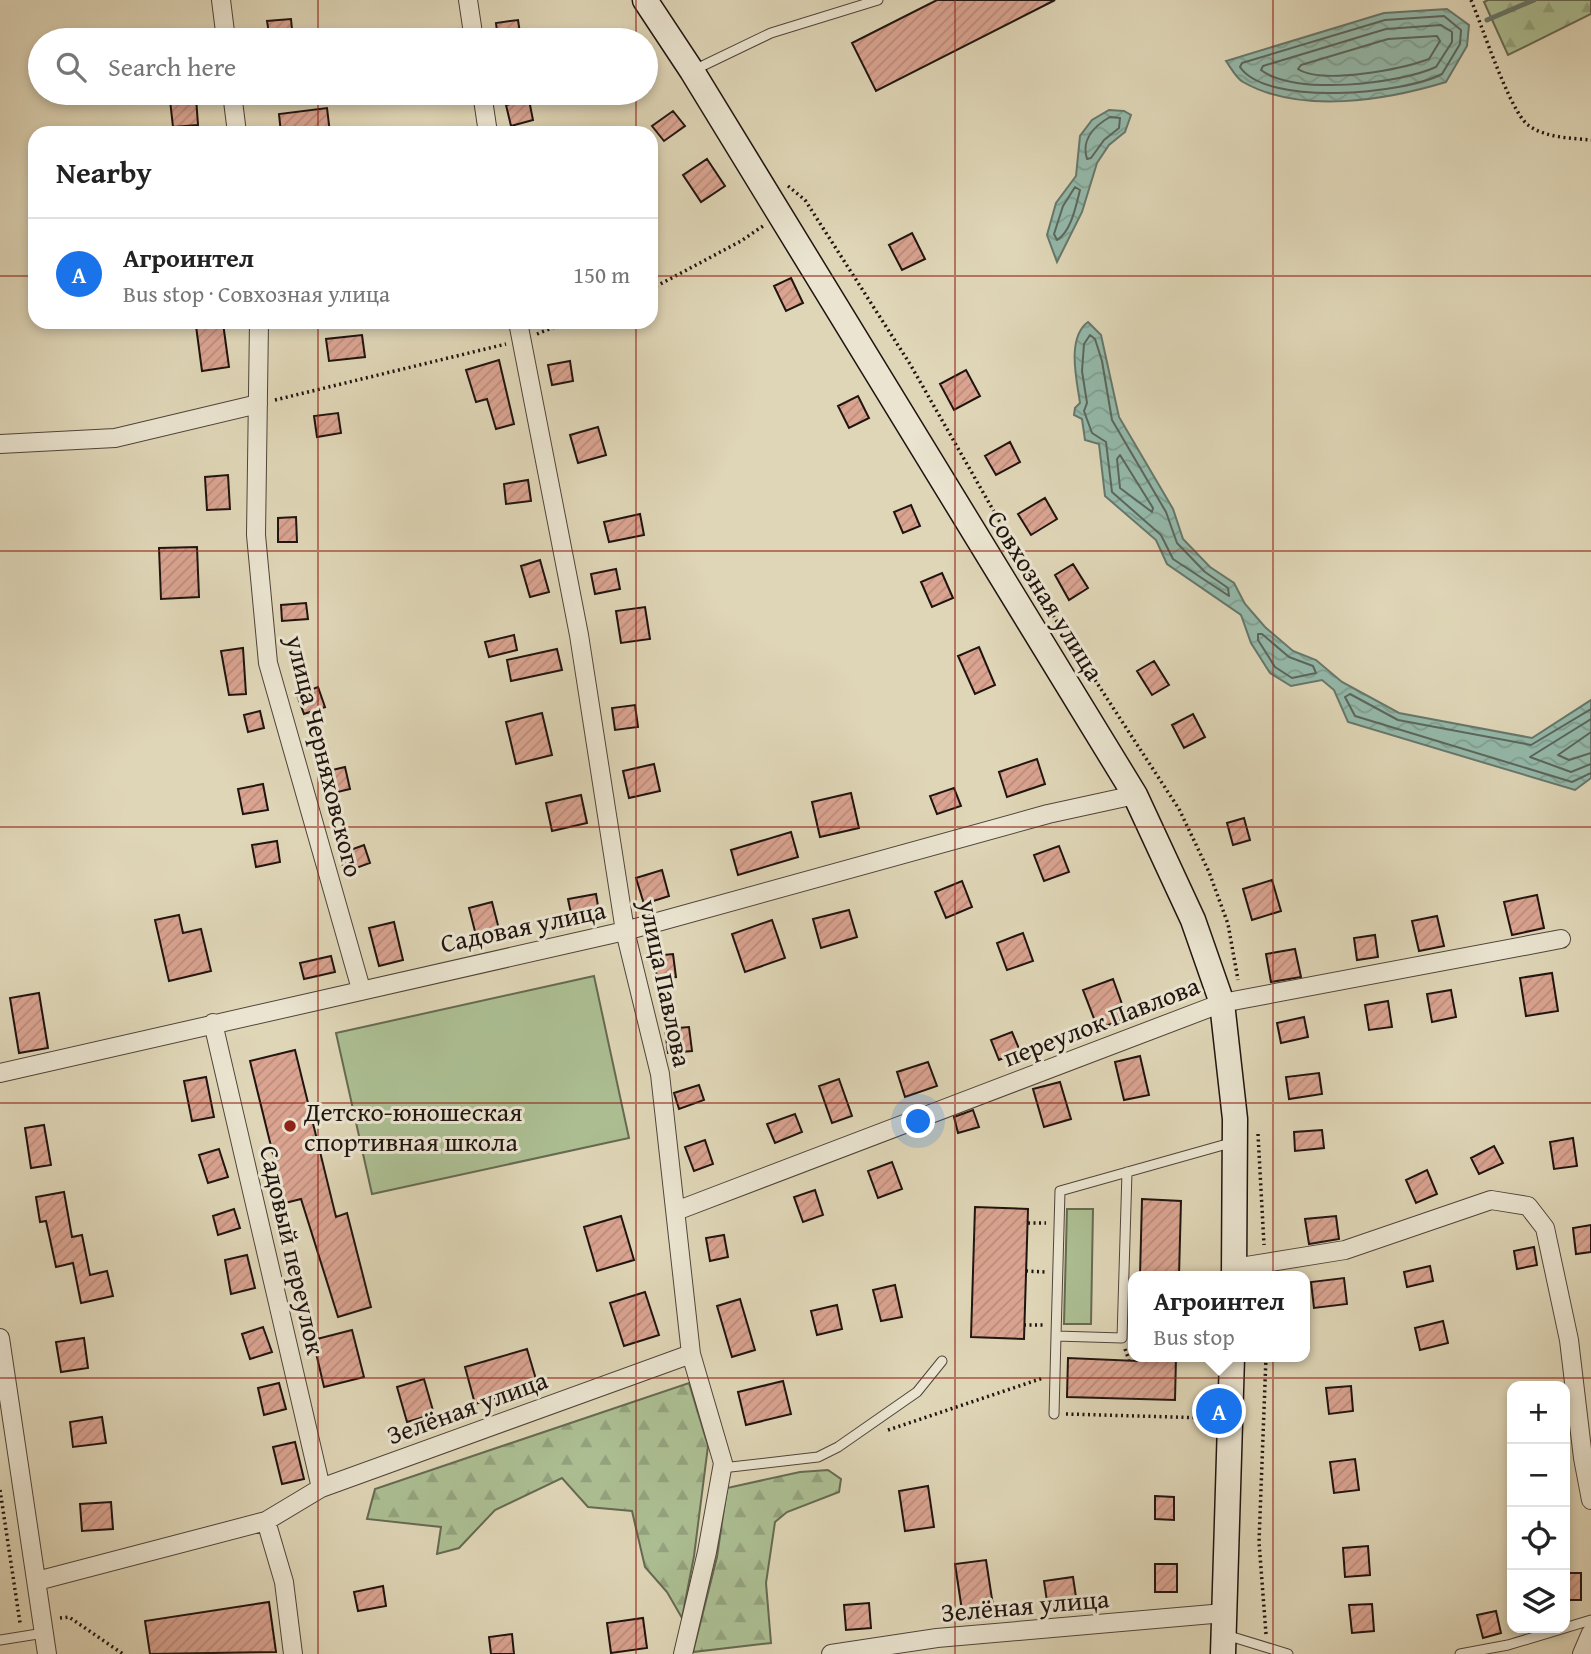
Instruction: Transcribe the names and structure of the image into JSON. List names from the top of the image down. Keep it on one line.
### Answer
{"streets":{"street":["Совхозная улица","улица Черняховского","Садовая улица","улица Павлова","переулок Павлова","Садовый переулок","Зелёная улица"]},"crossings":[["Совхозная улица","Садовая улица"],["Совхозная улица","переулок Павлова"],["улица Черняховского","Садовая улица"],["Садовая улица","улица Павлова"],["Садовая улица","Садовый переулок"],["улица Павлова","переулок Павлова"],["улица Павлова","Зелёная улица"],["Садовый переулок","Зелёная улица"]],"places":["Детско-юношеская спортивная школа"],"page":{"search":"Search here","heading":"Nearby","list":[{"mark":"A","name":"Агроинтел","note":"Bus stop · Совхозная улица","value":"150 m"}],"popup":["Агроинтел","Bus stop"],"map_buttons":["+","−"],"pins":"A"}}
